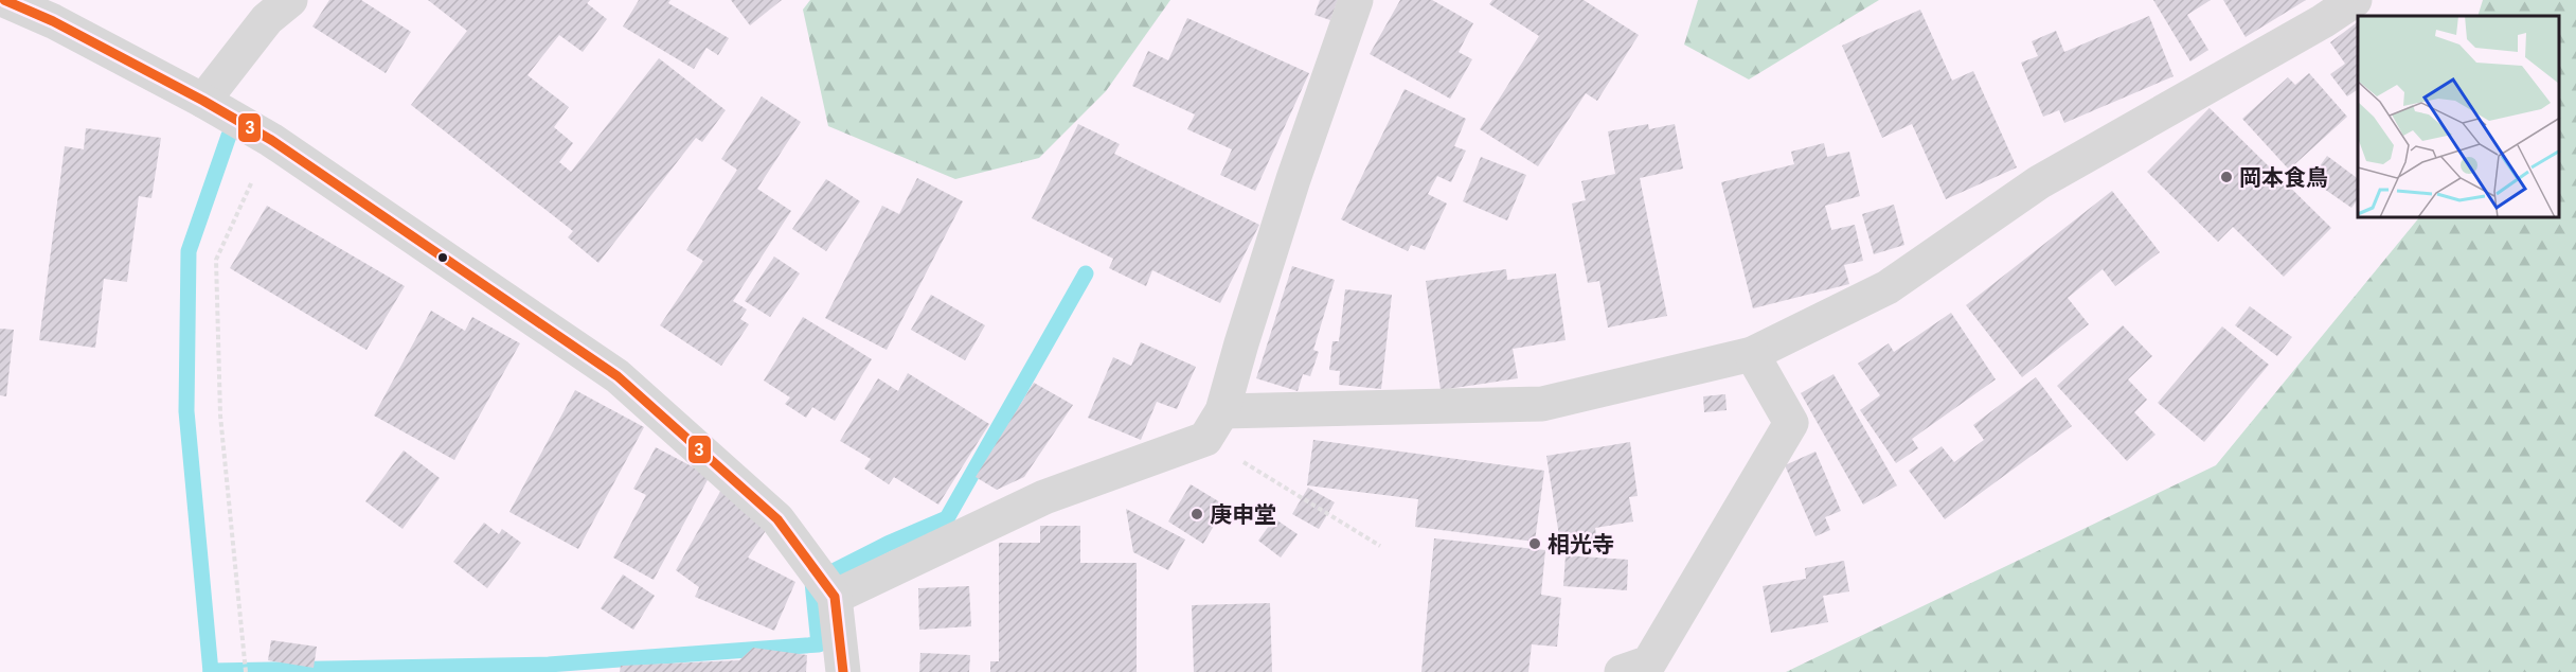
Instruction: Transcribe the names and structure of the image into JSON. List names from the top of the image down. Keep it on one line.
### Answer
{"places":["岡本食鳥","庚申堂","相光寺"],"lines":["transit line 3"]}
